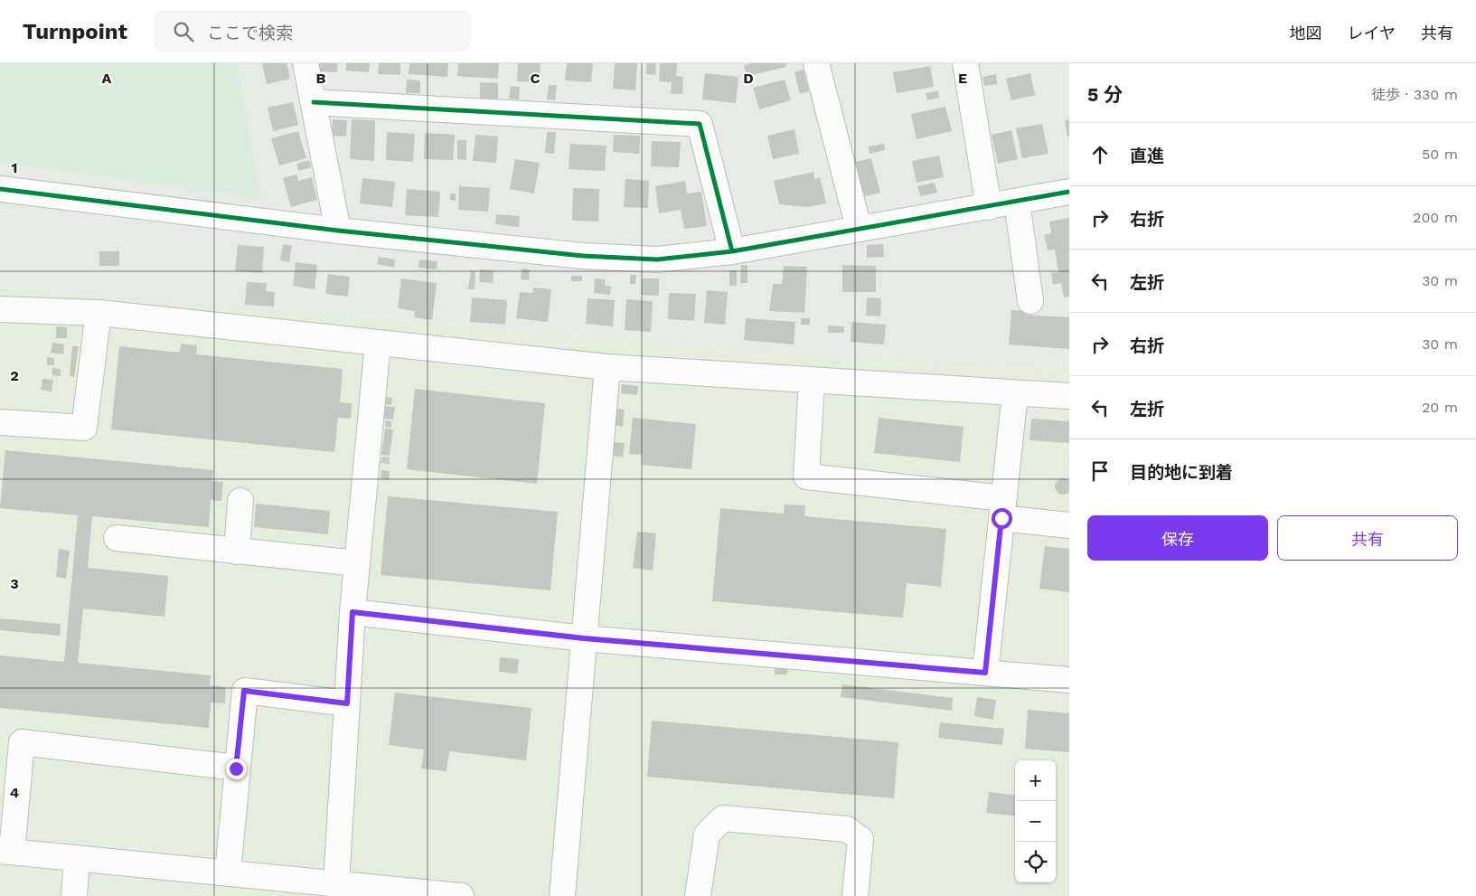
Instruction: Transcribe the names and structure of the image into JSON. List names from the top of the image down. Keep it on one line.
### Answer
{"page":{"header":"Turnpoint","search":"ここで検索","nav":["地図","レイヤ","共有"],"heading":["5 分","徒歩 · 330 m"],"list":[["直進","50 m"],["右折","200 m"],["左折","30 m"],["右折","30 m"],["左折","20 m"],"目的地に到着"],"buttons":["保存","共有"],"map_buttons":["+","−"]},"grid":{"columns":["A","B","C","D","E"],"rows":["1","2","3","4"]}}
